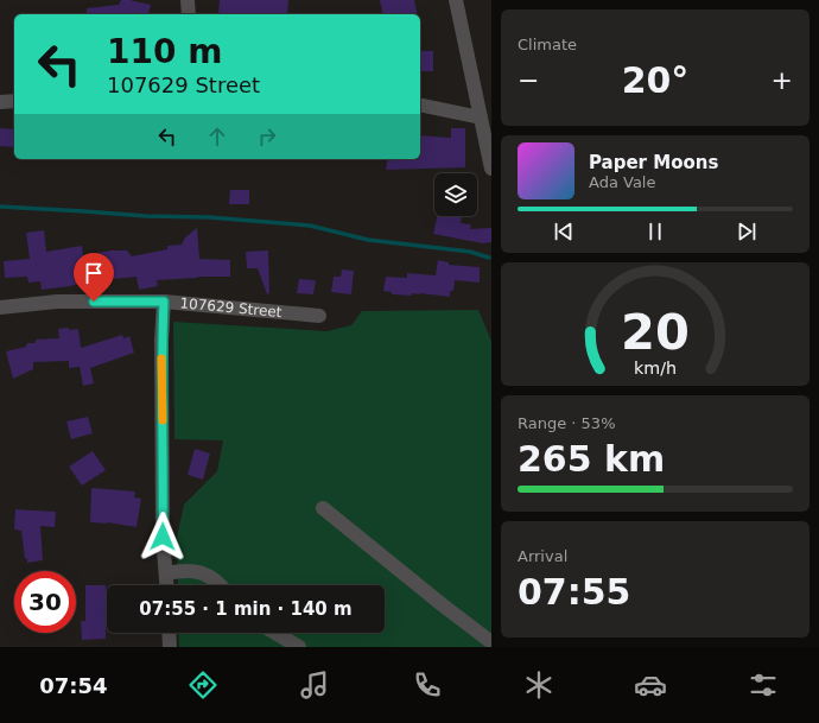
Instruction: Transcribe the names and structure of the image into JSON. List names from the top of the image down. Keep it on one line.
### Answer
{"streets":{"street":["107629 Street"]},"page":{"tile":["Climate",["Range · 53%","265 km"],["Arrival","07:55"]],"turn":["110 m","107629 Street"],"heat":["−","20°","+"],"song":["Paper Moons","Ada Vale"],"limit":"30","trip":"07:55 · 1 min · 140 m","tabs":"07:54","gauge":["20","km/h"]}}
